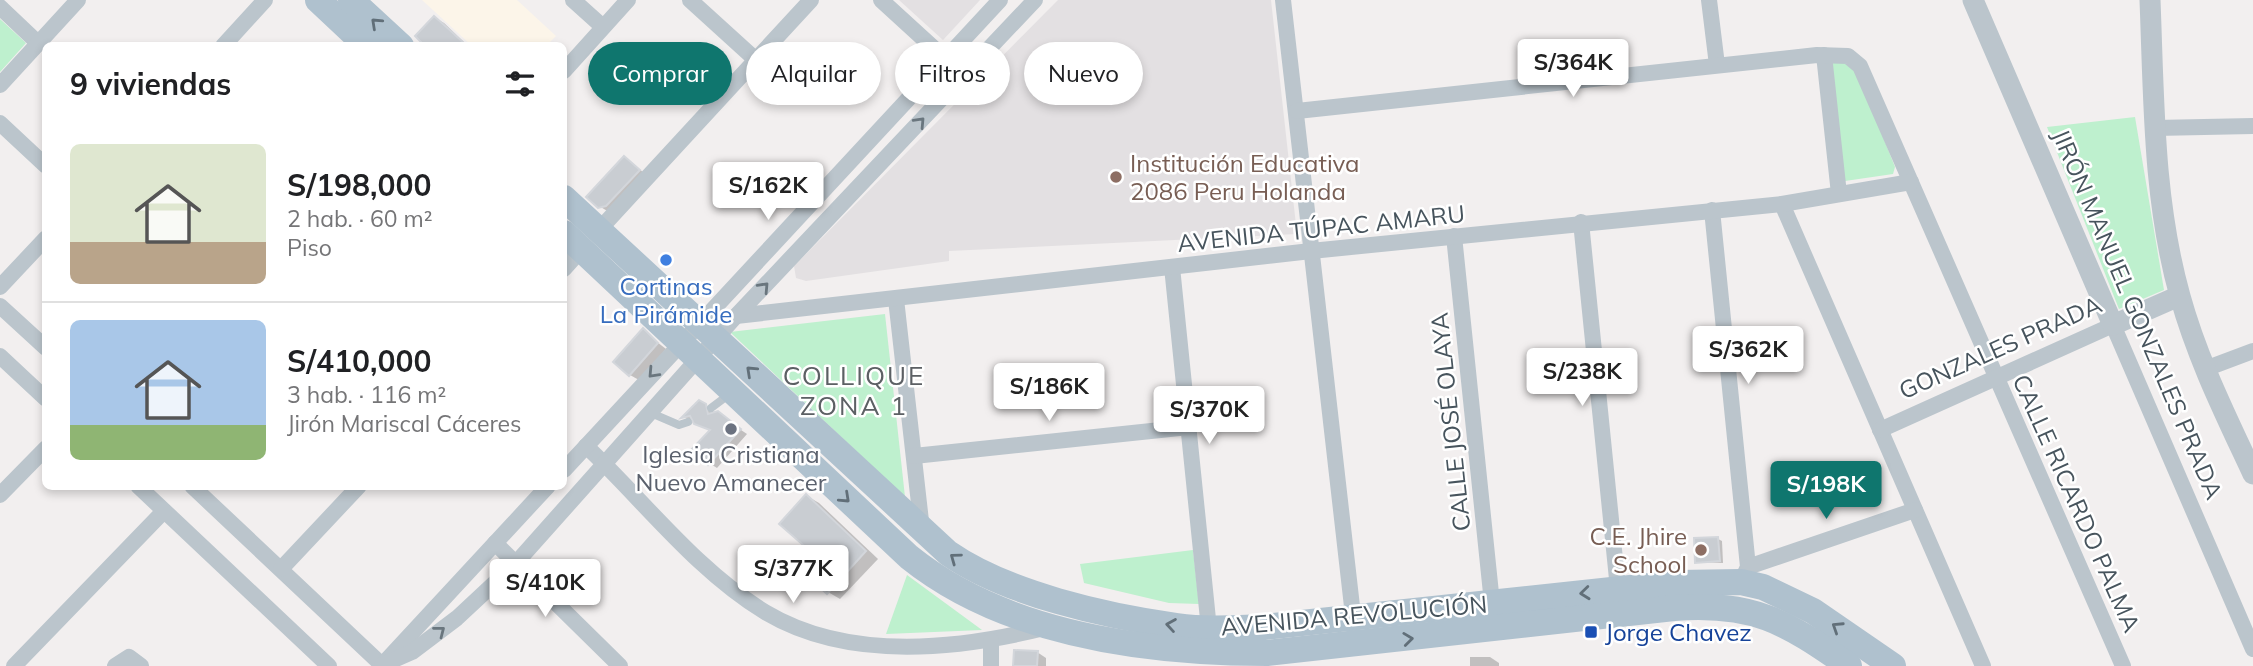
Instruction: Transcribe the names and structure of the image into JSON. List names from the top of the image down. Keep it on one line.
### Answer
{"streets":{"main road":["AVENIDA REVOLUCIÓN"],"street":["AVENIDA TÚPAC AMARU","JIRÓN MANUEL GONZALES PRADA","GONZALES PRADA","CALLE JOSÉ OLAYA","CALLE RICARDO PALMA"]},"crossings":[["AVENIDA TÚPAC AMARU","CALLE JOSÉ OLAYA"],["AVENIDA TÚPAC AMARU","CALLE RICARDO PALMA"],["JIRÓN MANUEL GONZALES PRADA","GONZALES PRADA"],["GONZALES PRADA","CALLE RICARDO PALMA"],["CALLE JOSÉ OLAYA","AVENIDA REVOLUCIÓN"]],"districts":["COLLIQUE ZONA 1"],"places":{"other":["Institución Educativa 2086 Peru Holanda","Cortinas La Pirámide","Iglesia Cristiana Nuevo Amanecer","C.E. Jhire School"],"transit":["Jorge Chavez"]},"page":{"price":["S/364K","S/162K","S/362K","S/238K","S/186K","S/370K","S/198K","S/377K","S/410K"],"chip":["Comprar","Alquilar","Filtros","Nuevo"],"heading":"9 viviendas","list":[{"name":"S/198,000","note":"2 hab. · 60 m² · Piso"},{"name":"S/410,000","note":"3 hab. · 116 m² · Jirón Mariscal Cáceres"}]}}
